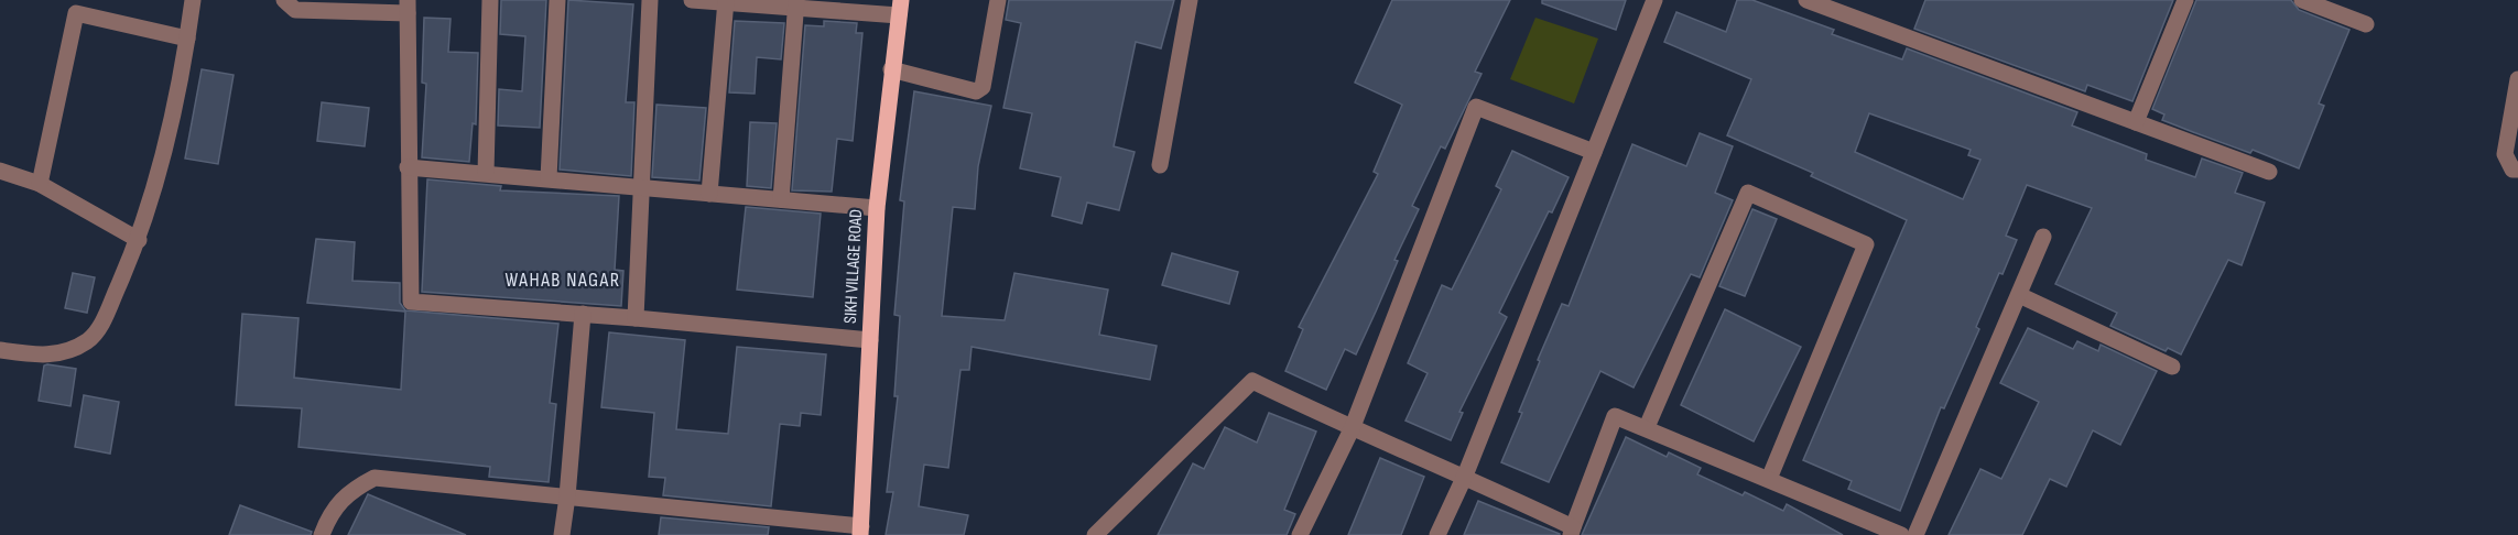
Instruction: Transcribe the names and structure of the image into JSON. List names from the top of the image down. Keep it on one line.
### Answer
{"streets":{"main road":["SIKH VILLAGE ROAD"]},"districts":["WAHAB NAGAR"]}
